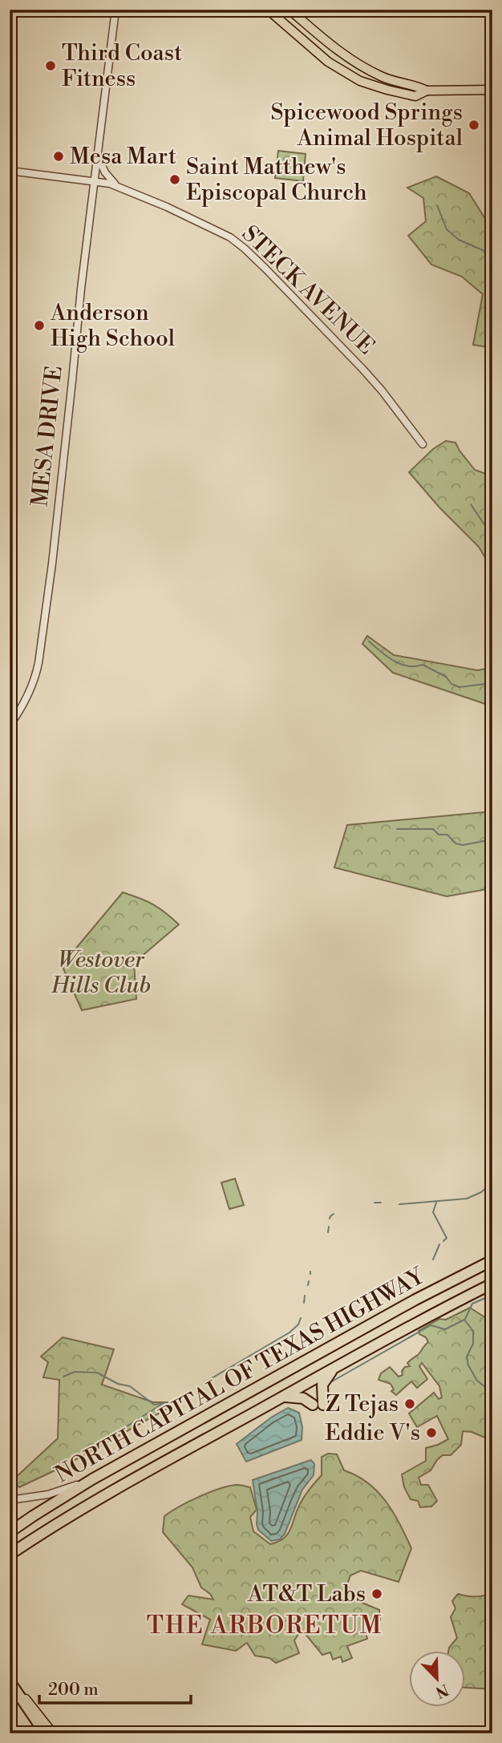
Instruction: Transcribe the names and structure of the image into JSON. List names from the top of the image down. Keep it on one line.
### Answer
{"streets":{"highway":["NORTH CAPITAL OF TEXAS HIGHWAY"],"street":["STECK AVENUE","MESA DRIVE"]},"crossings":[["STECK AVENUE","MESA DRIVE"]],"districts":["THE ARBORETUM"],"parks":["Westover Hills Club"],"places":["Third Coast Fitness","Spicewood Springs Animal Hospital","Mesa Mart","Saint Matthew's Episcopal Church","Anderson High School","Z Tejas","Eddie V's","AT&T Labs"],"scale_bar":"200 m","north":"bottom right"}
